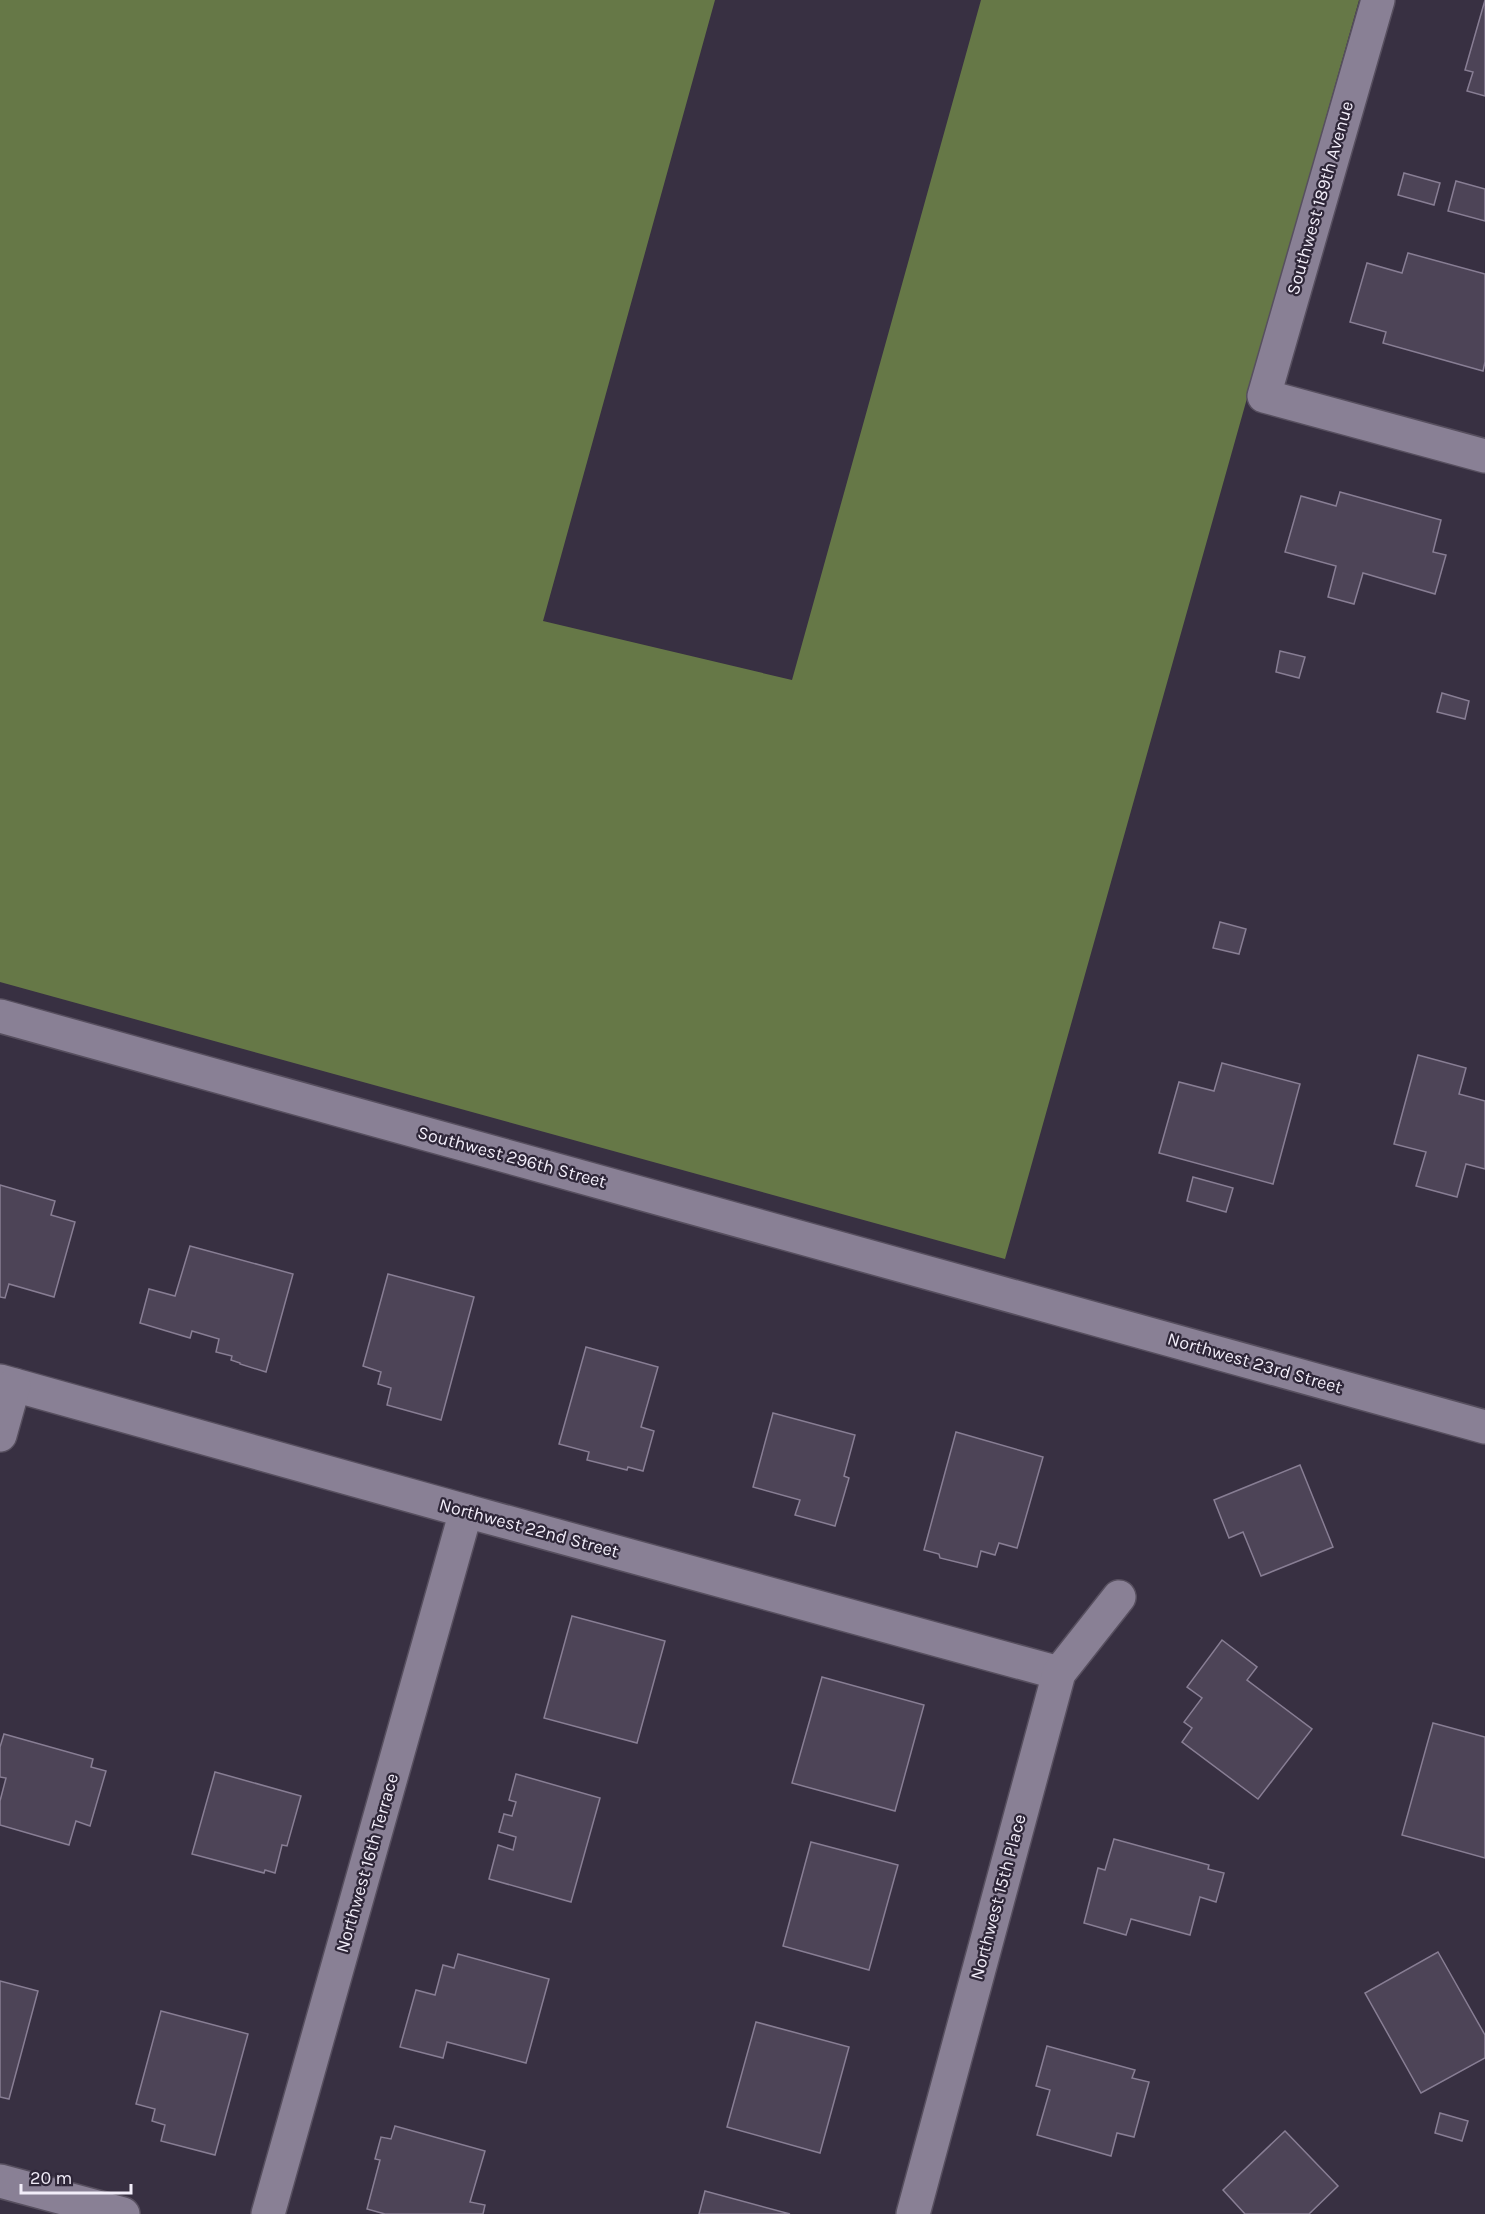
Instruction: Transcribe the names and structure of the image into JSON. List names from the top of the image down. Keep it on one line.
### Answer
{"streets":{"street":["Southwest 189th Avenue","Southwest 296th Street","Northwest 23rd Street","Northwest 22nd Street","Northwest 16th Terrace","Northwest 15th Place"]},"crossings":[["Southwest 296th Street","Northwest 23rd Street"],["Northwest 22nd Street","Northwest 16th Terrace"],["Northwest 22nd Street","Northwest 15th Place"]],"scale_bar":"20 m"}
